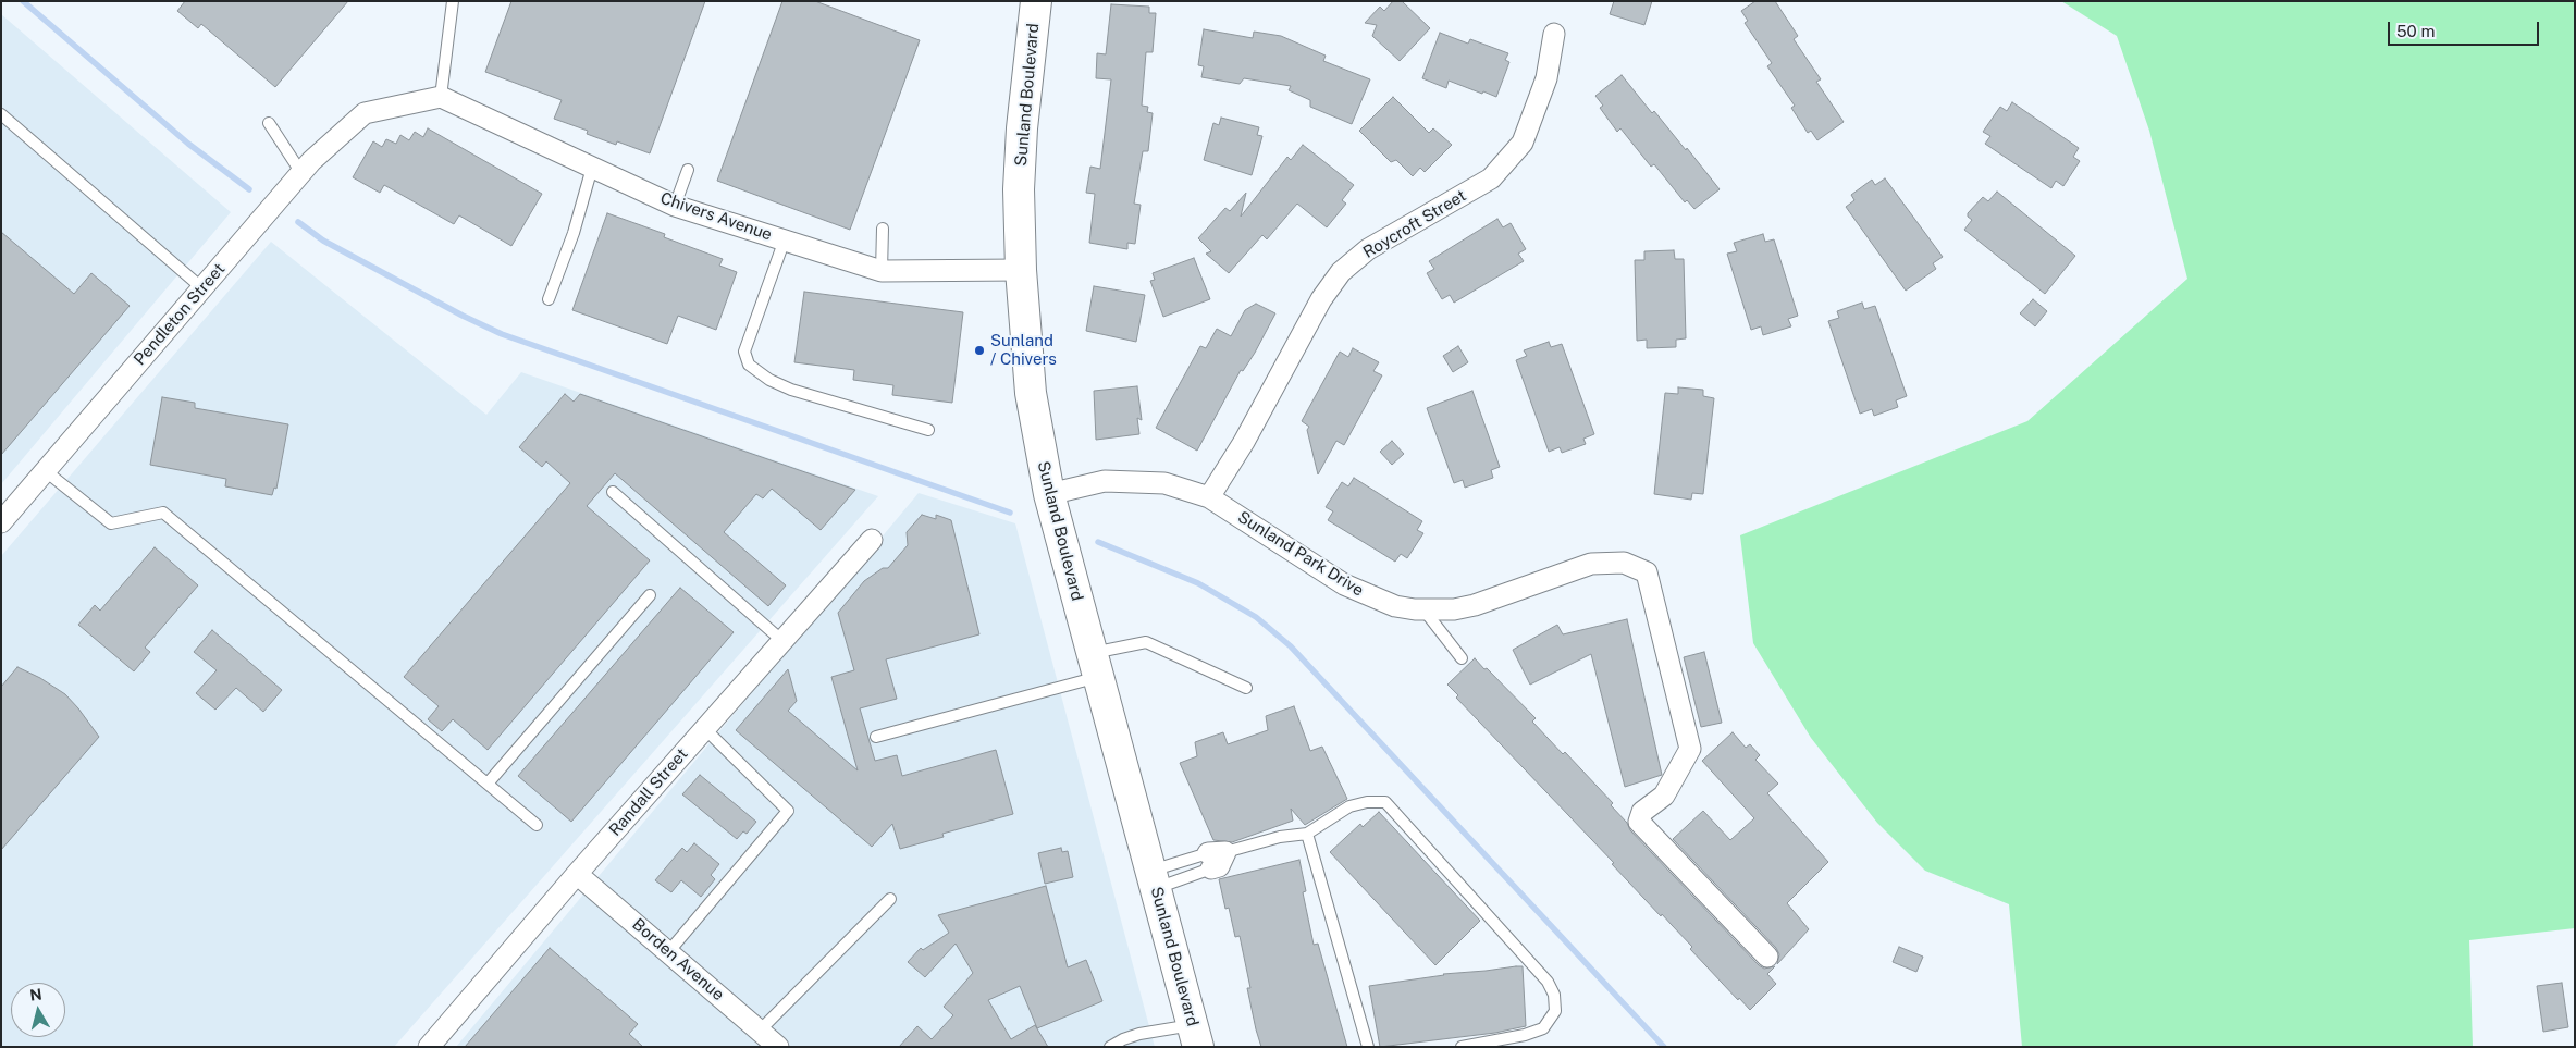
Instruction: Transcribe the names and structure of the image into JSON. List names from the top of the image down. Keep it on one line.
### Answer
{"streets":{"main road":["Sunland Boulevard"],"street":["Chivers Avenue","Roycroft Street","Pendleton Street","Sunland Park Drive","Randall Street","Borden Avenue"]},"crossings":[["Sunland Boulevard","Chivers Avenue"],["Sunland Boulevard","Sunland Park Drive"],["Chivers Avenue","Pendleton Street"],["Roycroft Street","Sunland Park Drive"],["Randall Street","Borden Avenue"]],"places":["Sunland / Chivers"],"scale_bar":"50 m","north":"top"}
